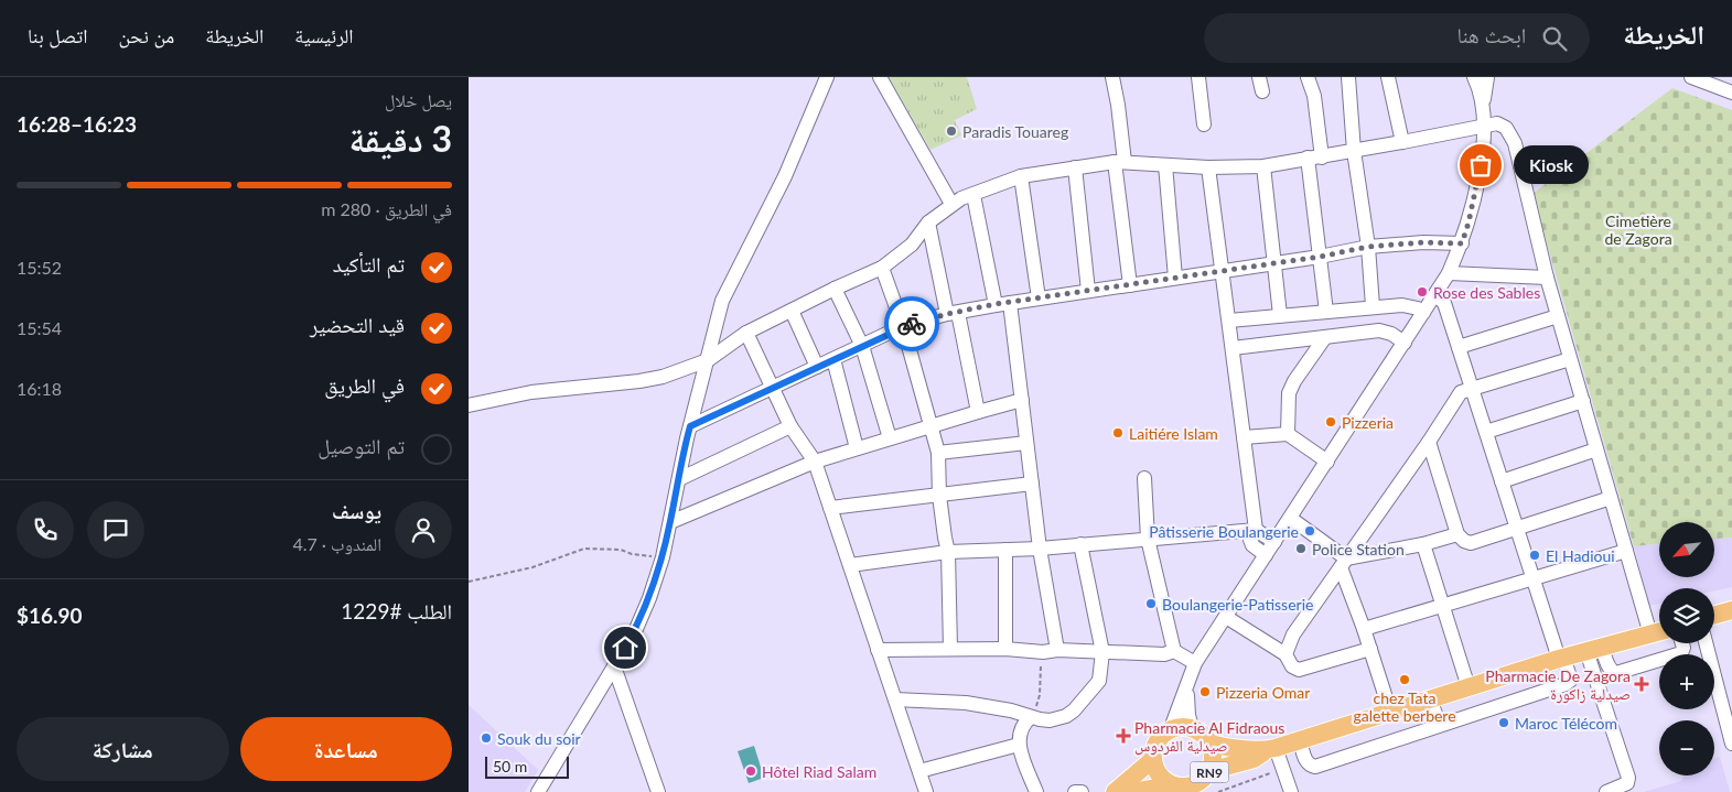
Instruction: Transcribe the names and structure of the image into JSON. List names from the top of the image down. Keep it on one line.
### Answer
{"streets":{"main road":["RN9"]},"parks":["Cimetière de Zagora"],"places":{"other":["Paradis Touareg","Kiosk","Rose des Sables","Pizzeria","Laitiére Islam","Pâtisserie Boulangerie","Police Station","El Hadioui","Boulangerie-Patisserie","chez Tata galette berbere","Pizzeria Omar","Maroc Télécom","Souk du soir","Hôtel Riad Salam"],"health":["Pharmacie De Zagora صيدلية زاكورة","Pharmacie Al Fidraous صيدلية الفردوس"]},"scale_bar":"50 m","north":"bottom left","page":{"header":"الخريطة","search":"ابحث هنا","nav":["الرئيسية","الخريطة","من نحن","اتصل بنا"],"heading":["3 دقيقة","يصل خلال","16:23–16:28"],"panel":["يوسف","المندوب · 4.7","الطلب #1229","$16.90"],"bubble":"Kiosk","bar":"في الطريق · 280 m","list":[["تم التأكيد","15:52"],["قيد التحضير","15:54"],["في الطريق","16:18"],"تم التوصيل"],"map_buttons":["+","−"],"buttons":["مساعدة","مشاركة"],"scale":"50 m"}}
